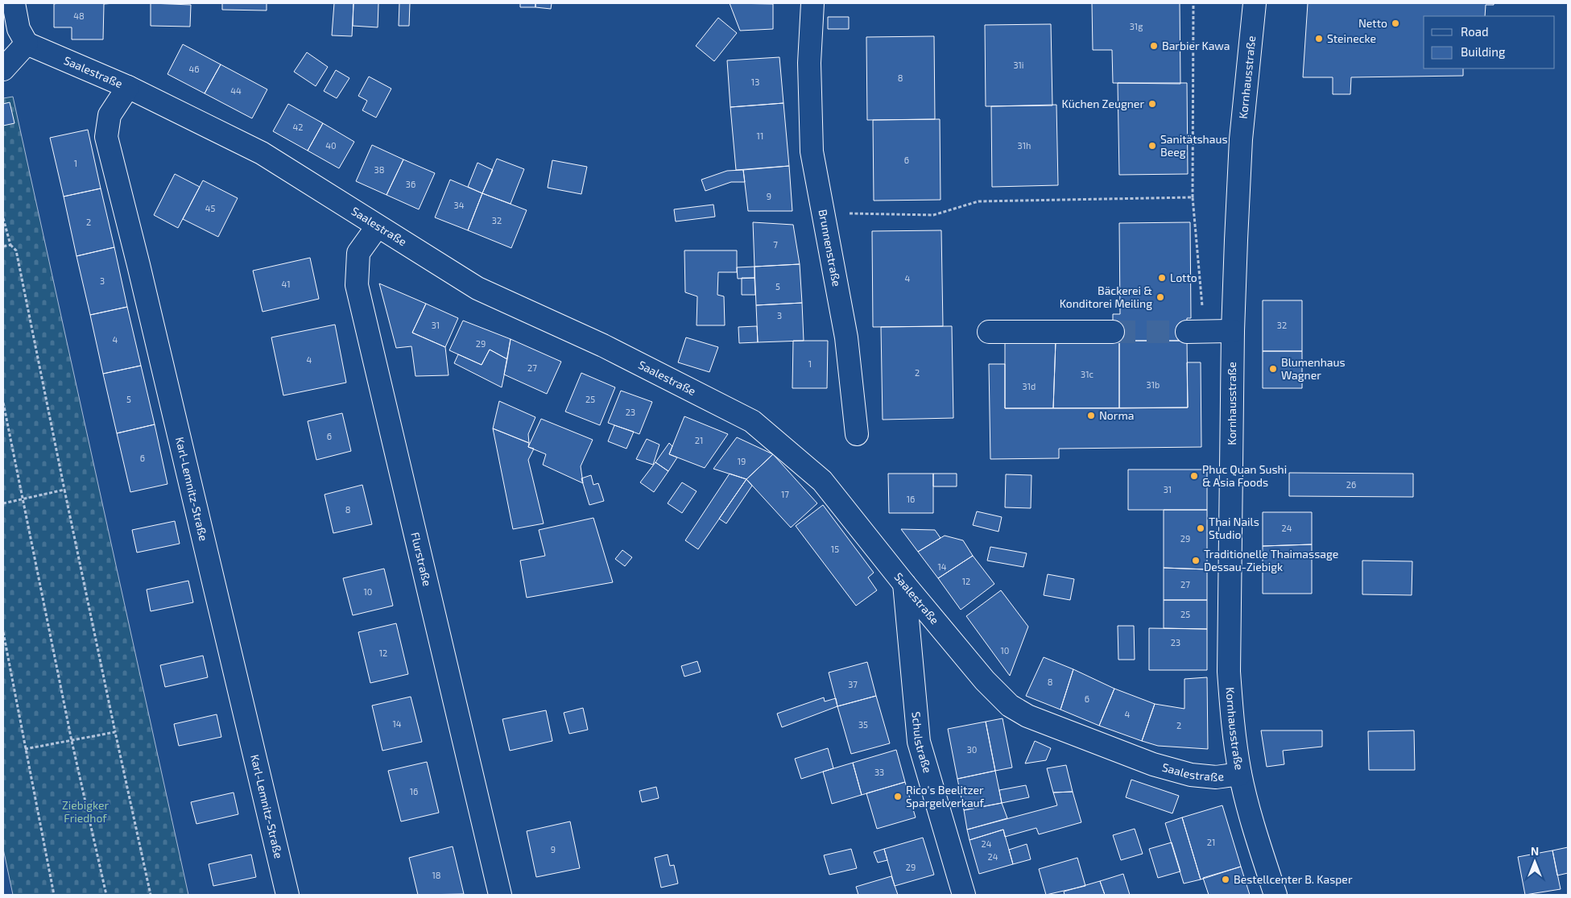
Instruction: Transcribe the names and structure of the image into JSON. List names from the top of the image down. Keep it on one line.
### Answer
{"streets":{"street":["Saalestraße","Kornhausstraße","Brunnenstraße","Karl-Lemnitz-Straße","Flurstraße","Schulstraße"]},"crossings":[["Saalestraße","Kornhausstraße"],["Saalestraße","Karl-Lemnitz-Straße"],["Saalestraße","Flurstraße"],["Saalestraße","Schulstraße"]],"parks":["Ziebigker Friedhof"],"places":["Netto","Steinecke","Barbier Kawa","Küchen Zeugner","Sanitätshaus Beeg","Lotto","Bäckerei & Konditorei Meiling","Blumenhaus Wagner","Norma","Phuc Quan Sushi & Asia Foods","Thai Nails Studio","Traditionelle Thaimassage Dessau-Ziebigk","Rico's Beelitzer Spargelverkauf","Bestellcenter B. Kasper"],"house_numbers":["48","31g","31i","46","8","13","44","42","11","40","31h","6","1","38","36","9","34","45","32","2","7","4","3","41","5","3","31","32","4","29","4","1","27","2","31c","31b","31d","5","25","23","6","21","6","19","26","31","17","16","8","24","29","15","14","12","27","10","25","23","10","12","8","37","6","4","14","35","2","30","33","16","21","24","9","24","29","18"],"legend":["Road","Building"],"north":"top"}
